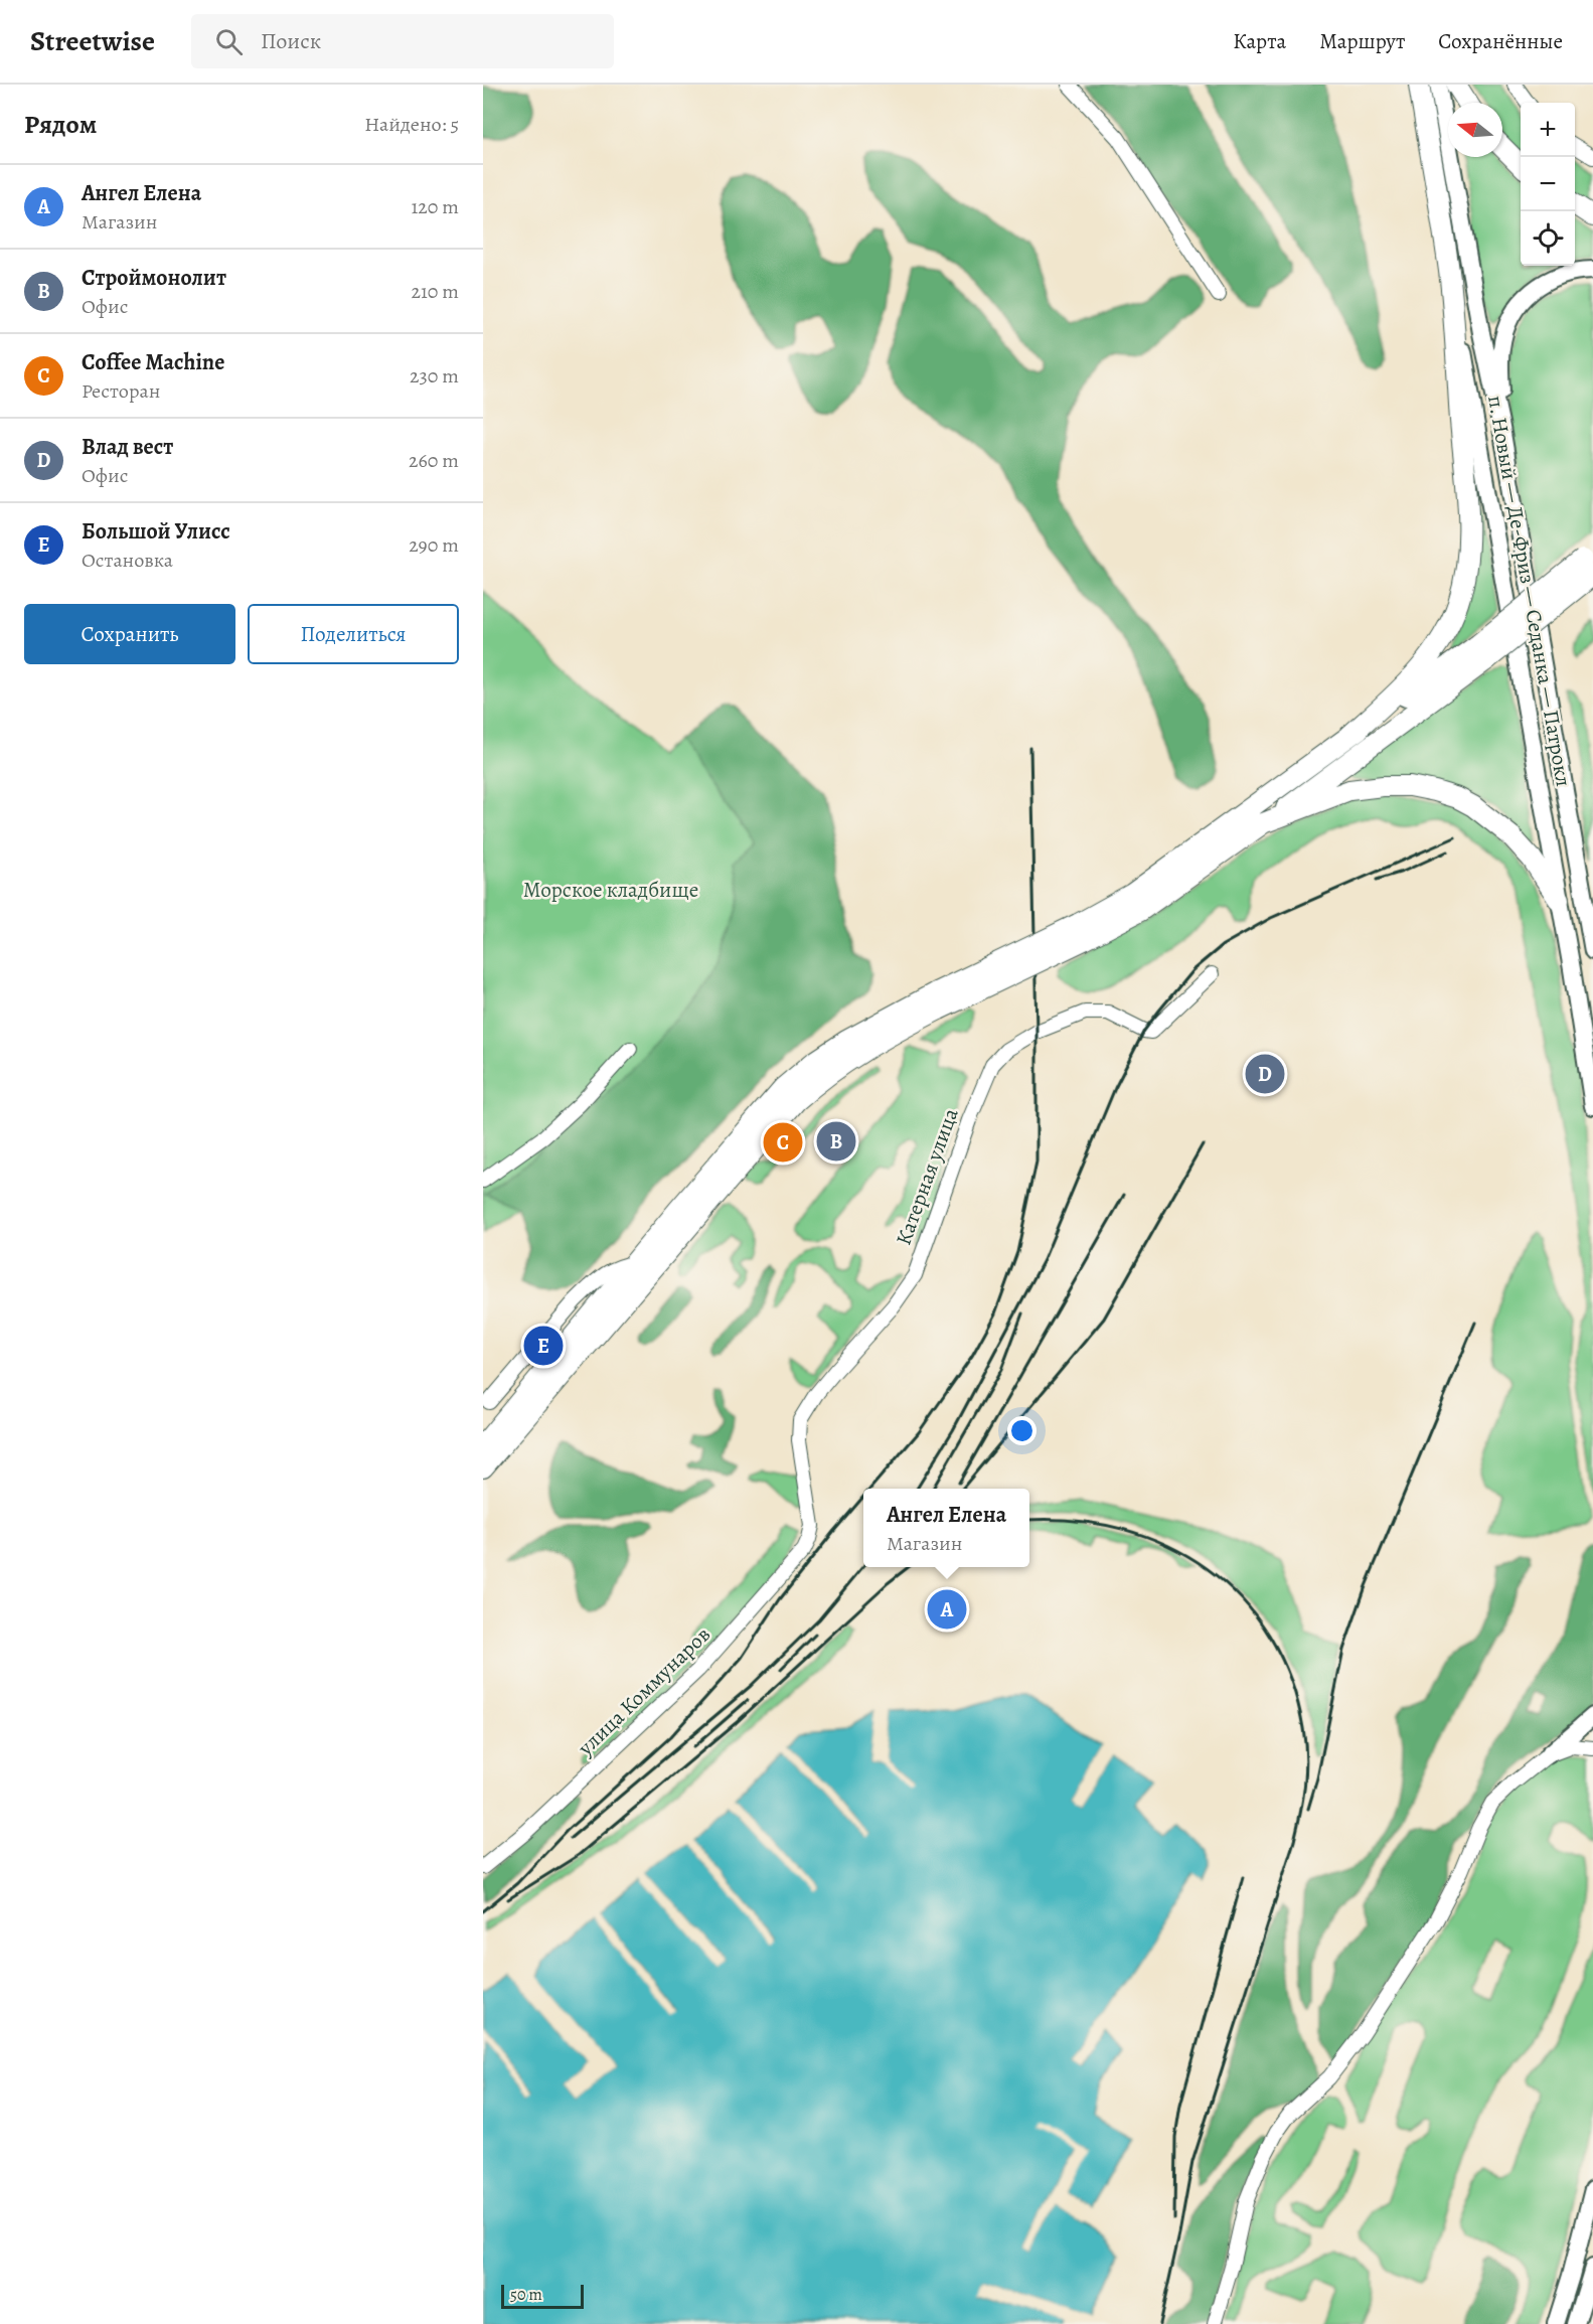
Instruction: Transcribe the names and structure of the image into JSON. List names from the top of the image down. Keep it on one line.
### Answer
{"streets":{"highway":["п. Новый — Де-Фриз — Седанка — Патрокл"],"street":["Катерная улица","улица Коммунаров"]},"crossings":[["Катерная улица","улица Коммунаров"]],"parks":["Морское кладбище"],"scale_bar":"50 m","north":"left","page":{"header":"Streetwise","search":"Поиск","nav":["Карта","Маршрут","Сохранённые"],"heading":["Рядом","Найдено: 5"],"map_buttons":["+","−"],"list":[{"mark":"A","name":"Ангел Елена","note":"Магазин","value":"120 m"},{"mark":"B","name":"Строймонолит","note":"Офис","value":"210 m"},{"mark":"C","name":"Coffee Machine","note":"Ресторан","value":"230 m"},{"mark":"D","name":"Влад вест","note":"Офис","value":"260 m"},{"mark":"E","name":"Большой Улисс","note":"Остановка","value":"290 m"}],"buttons":["Сохранить","Поделиться"],"pins":["D","B","C","E","A"],"popup":["Ангел Елена","Магазин"],"scale":"50 m"}}
